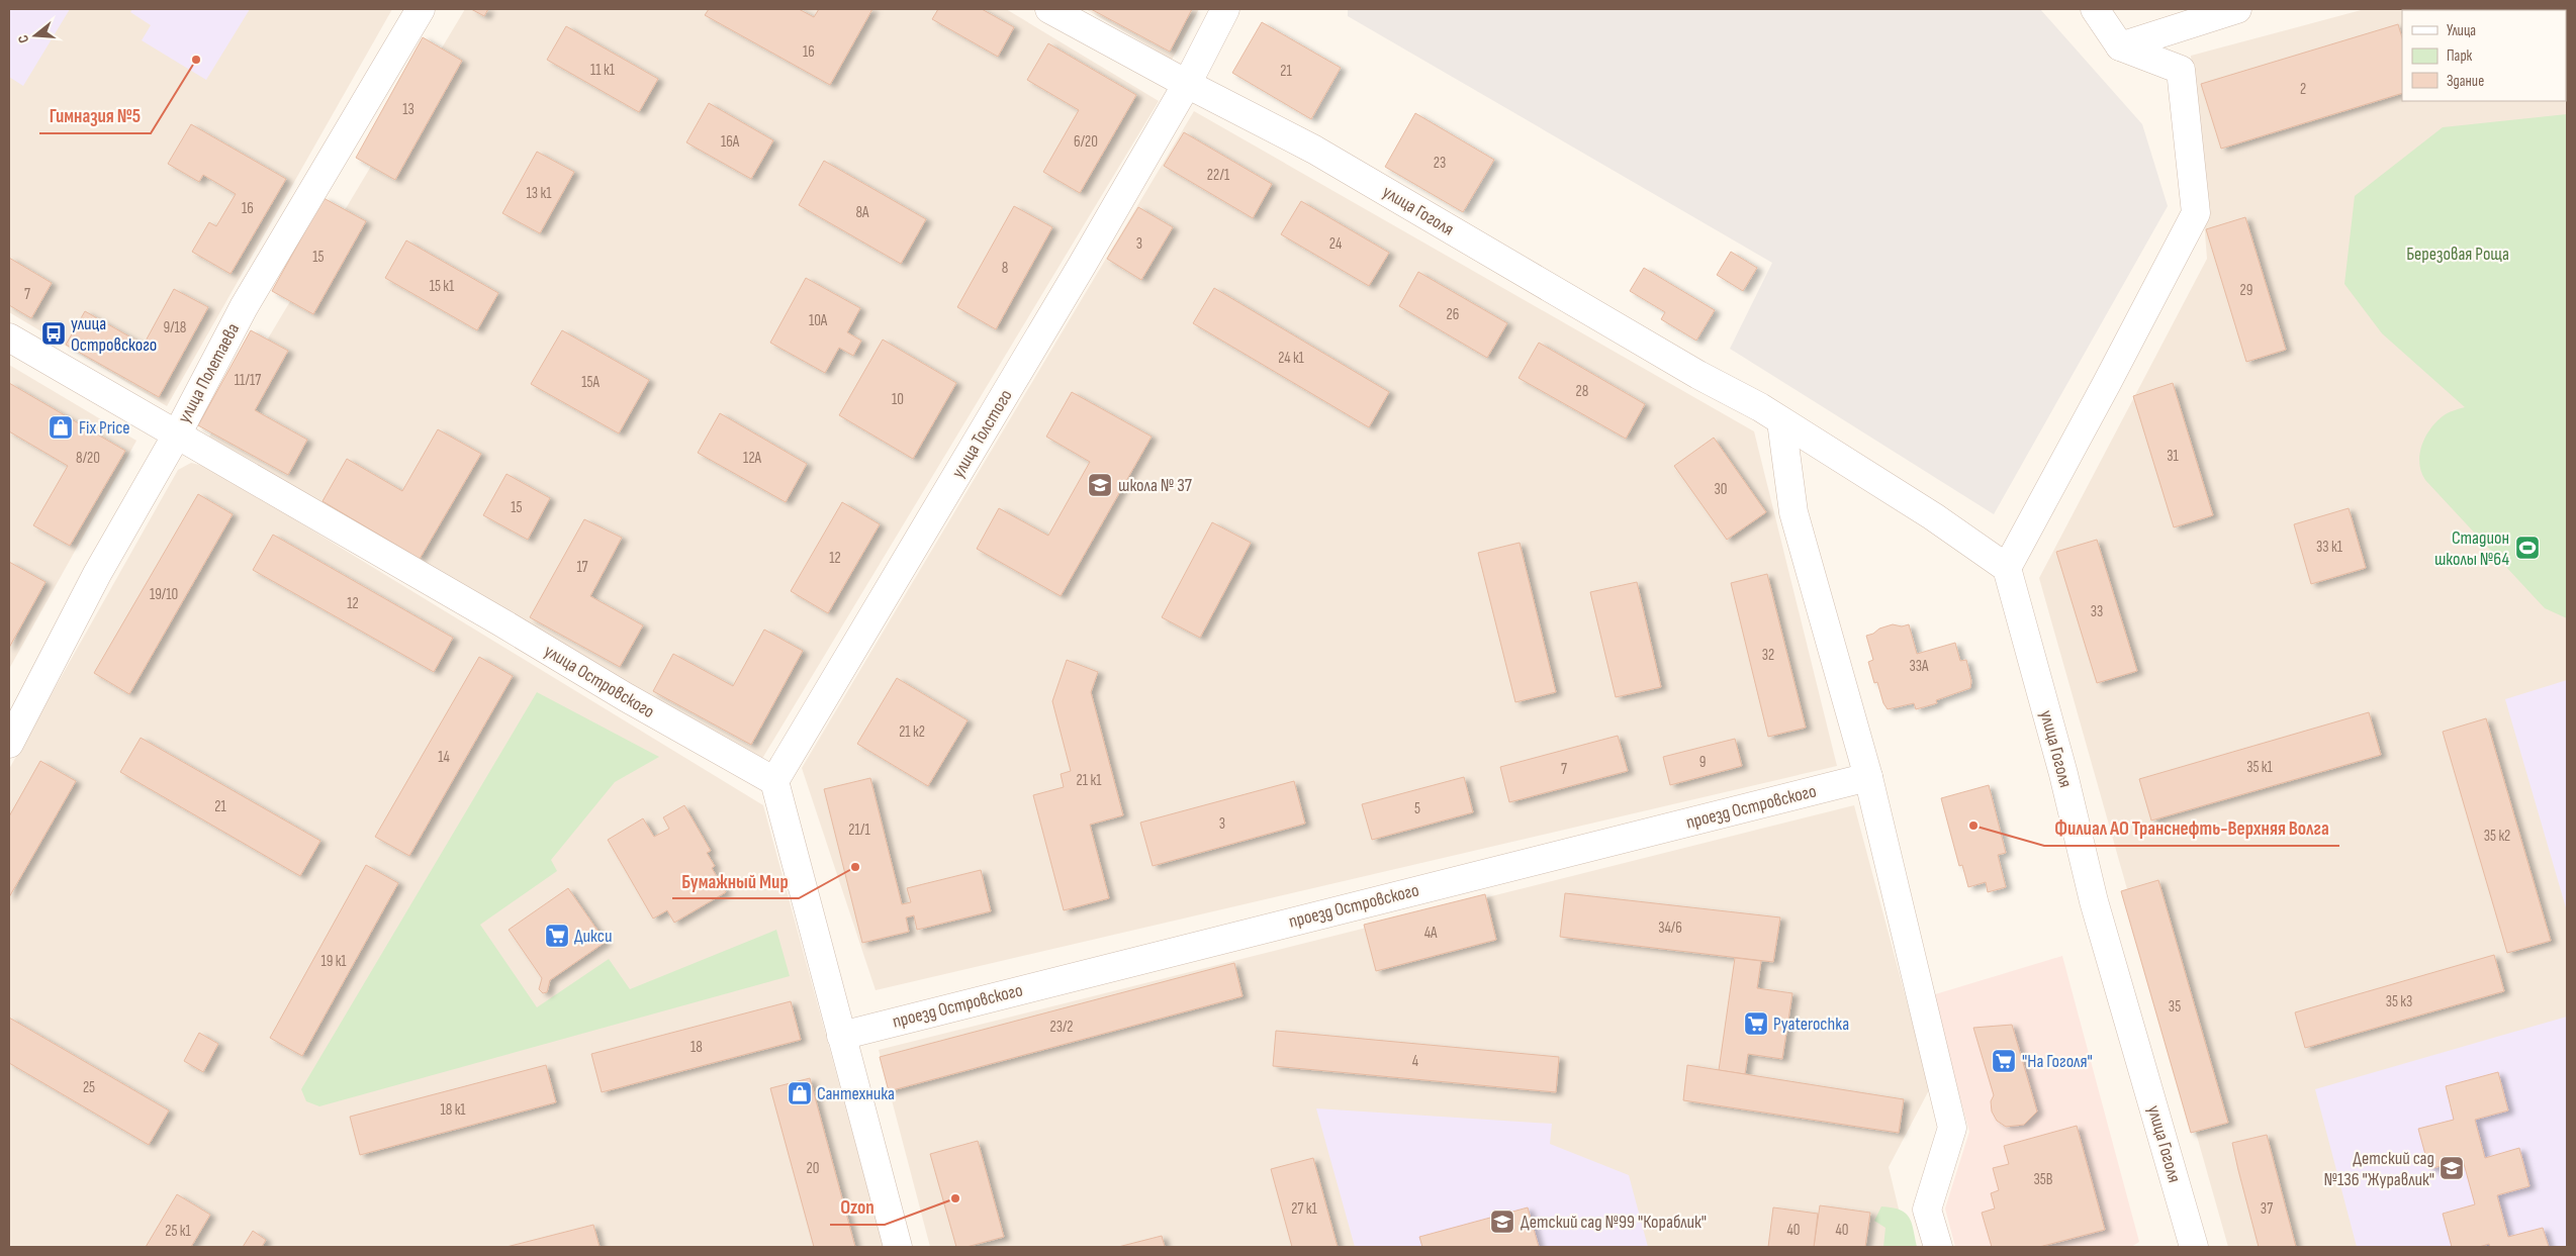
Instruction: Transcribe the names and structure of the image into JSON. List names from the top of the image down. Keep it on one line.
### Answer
{"streets":{"street":["улица Гоголя","улица Полетаева","улица Толстого","улица Островского","проезд Островского"]},"crossings":[["улица Гоголя","улица Толстого"],["улица Полетаева","улица Островского"],["улица Толстого","улица Островского"]],"parks":["Березовая Роща"],"places":{"other":["Гимназия №5","Филиал АО Транснефть-Верхняя Волга","Бумажный Мир","Ozon"],"bus stop":["улица Островского"],"shop":["Fix Price","Сантехника"],"school or university":["школа № 37","Детский сад №136 \"Журавлик\"","Детский сад №99 \"Кораблик\""],"sports":["Стадион школы №64"],"supermarket":["Дикси","Pyaterochka","\"На Гоголя\""]},"house_numbers":["16","11 к1","21","2","13","16А","6/20","23","22/1","13 к1","16","8А","3","24","15","8","15 к1","29","7","26","10А","9/18","24 к1","11/17","15А","28","10","31","8/20","12А","30","15","33 к1","12","17","19/10","12","33","32","33А","21 к2","14","9","35 к1","7","21 к1","21","5","3","21/1","35 к2","34/6","4А","19 к1","35 к3","35","23/2","18","4","25","18 к1","20","35В","27 к1","37","40","40","25 к1"],"legend":["Улица","Парк","Здание"],"north":"left"}
